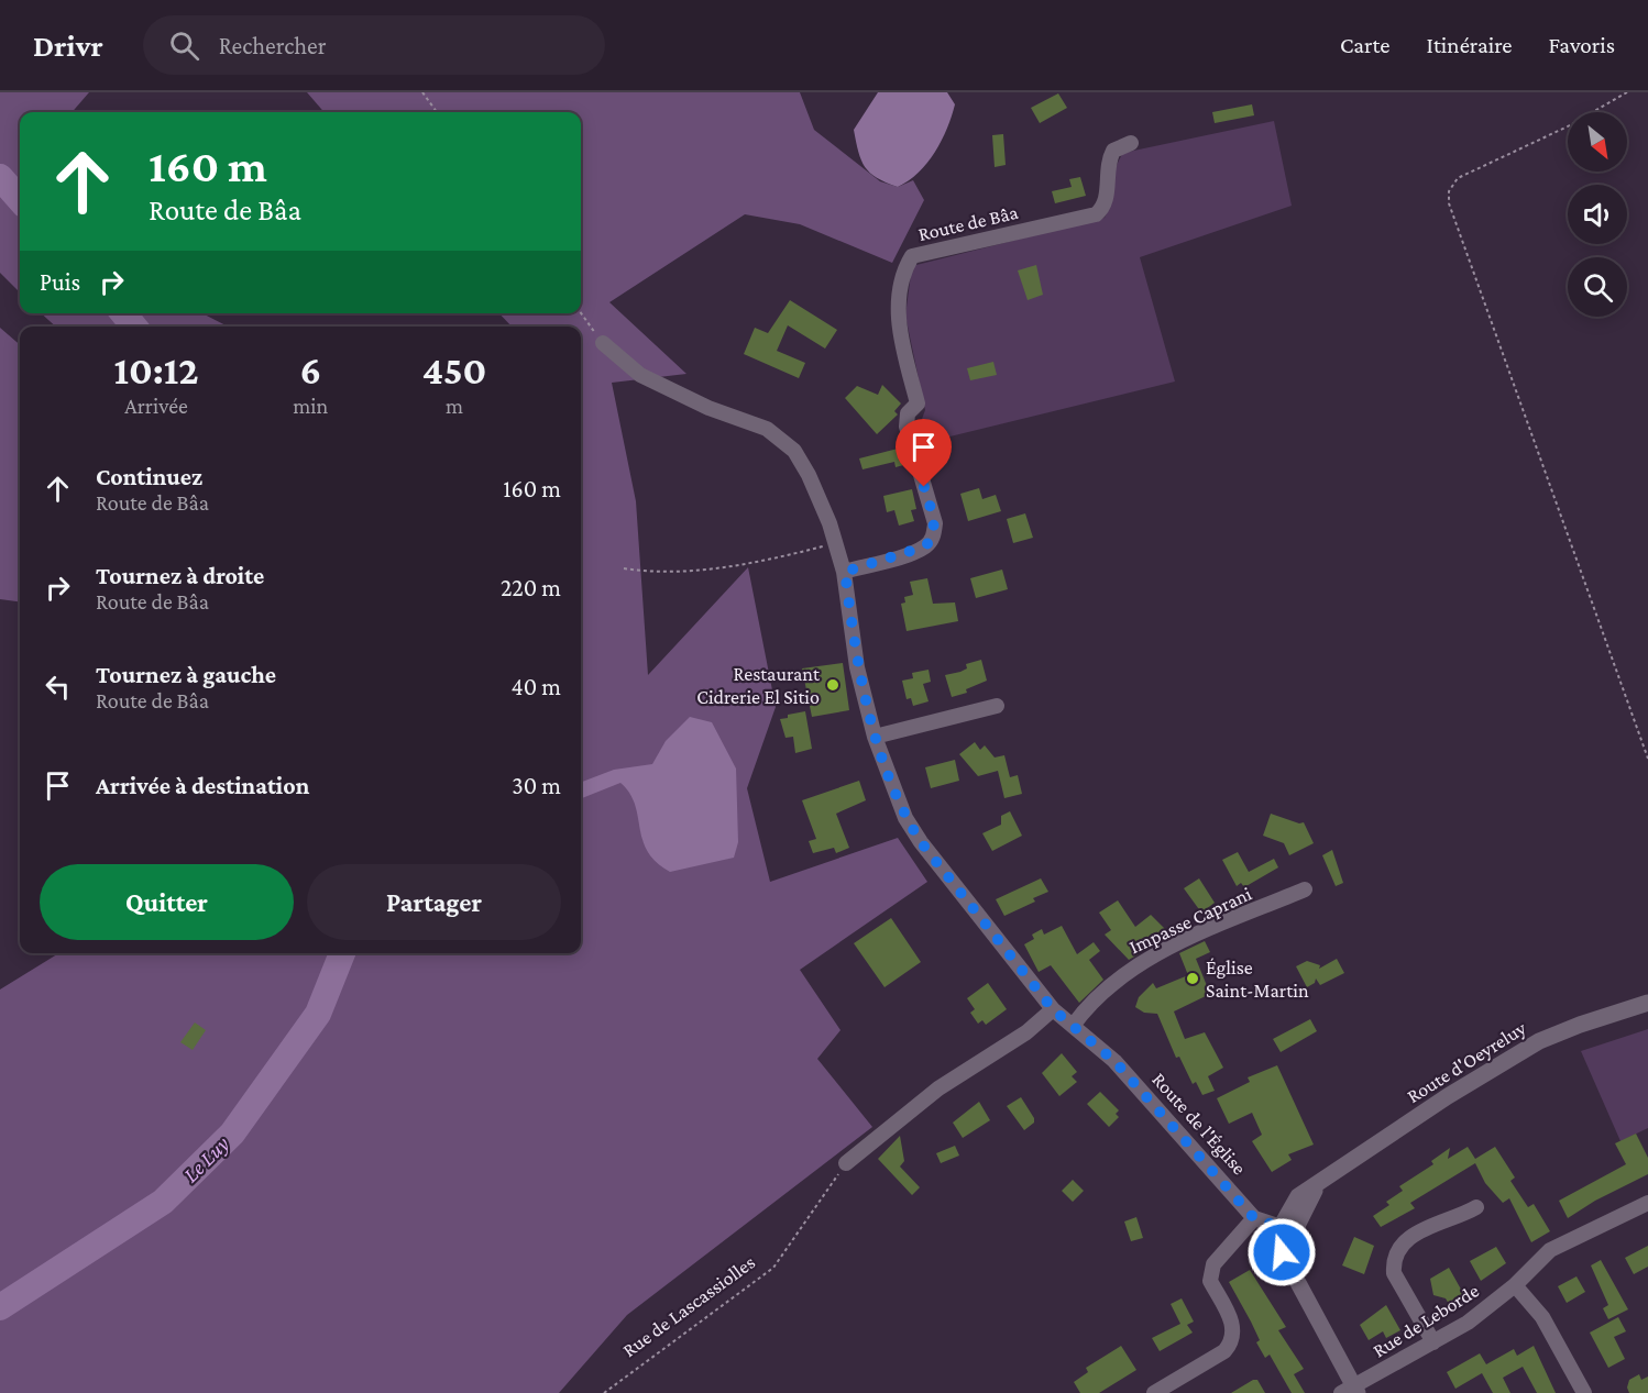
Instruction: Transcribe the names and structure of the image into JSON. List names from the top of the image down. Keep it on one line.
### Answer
{"streets":{"street":["Route de Bâa","Impasse Caprani","Route d'Oeyreluy","Route de l'Église","Rue de Leborde"],"path":["Rue de Lascassiolles"]},"crossings":[["Impasse Caprani","Route de l'Église"],["Route d'Oeyreluy","Route de l'Église"]],"water":["Le Luy"],"places":["Restaurant Cidrerie El Sitio","Église Saint-Martin"],"north":"bottom right","page":{"header":"Drivr","search":"Rechercher","nav":["Carte","Itinéraire","Favoris"],"turn":["160 m","Route de Bâa"],"then":"Puis","eta":["10:12","Arrivée","6","min","450","m"],"list":[{"name":"Continuez","note":"Route de Bâa","value":"160 m"},{"name":"Tournez à droite","note":"Route de Bâa","value":"220 m"},{"name":"Tournez à gauche","note":"Route de Bâa","value":"40 m"},{"name":"Arrivée à destination","value":"30 m"}],"buttons":["Quitter","Partager"]}}
